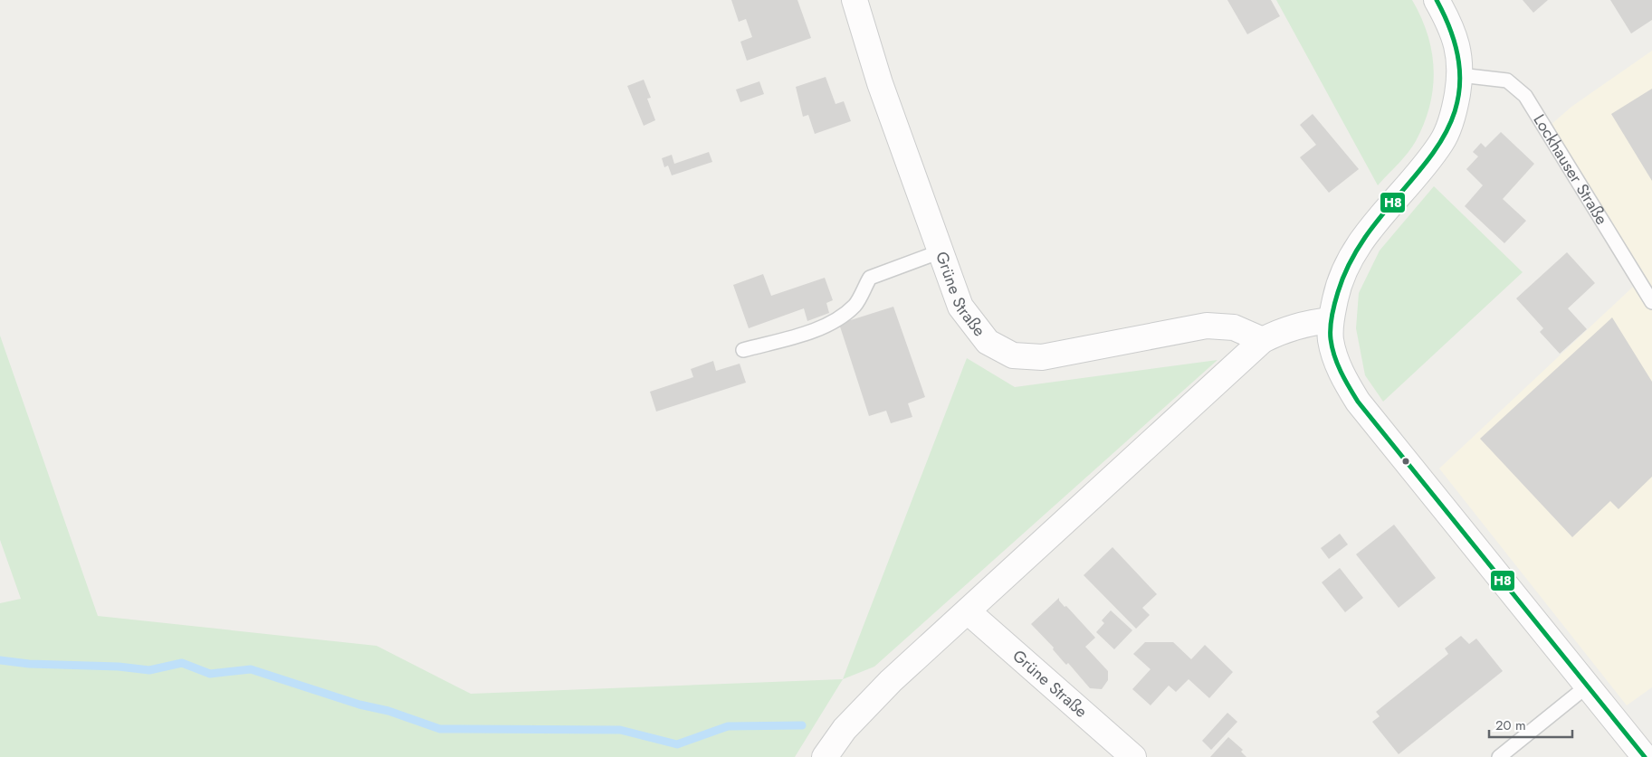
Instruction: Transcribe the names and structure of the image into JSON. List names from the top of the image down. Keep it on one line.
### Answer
{"streets":{"street":["Grüne Straße"],"lane":["Lockhauser Straße"]},"lines":["transit line H8"],"scale_bar":"20 m"}
